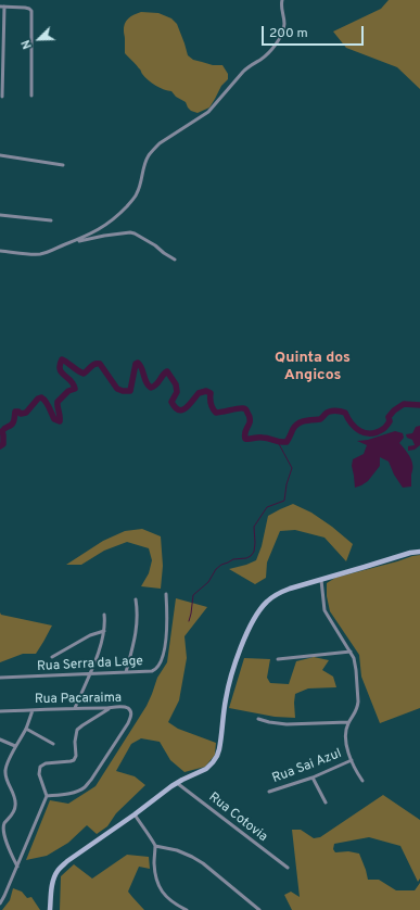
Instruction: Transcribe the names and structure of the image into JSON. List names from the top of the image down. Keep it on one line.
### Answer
{"streets":{"street":["Rua Serra da Lage","Rua Pacaraima","Rua Sai Azul","Rua Cotovia"]},"districts":["Quinta dos Angicos"],"scale_bar":"200 m","north":"bottom left"}
